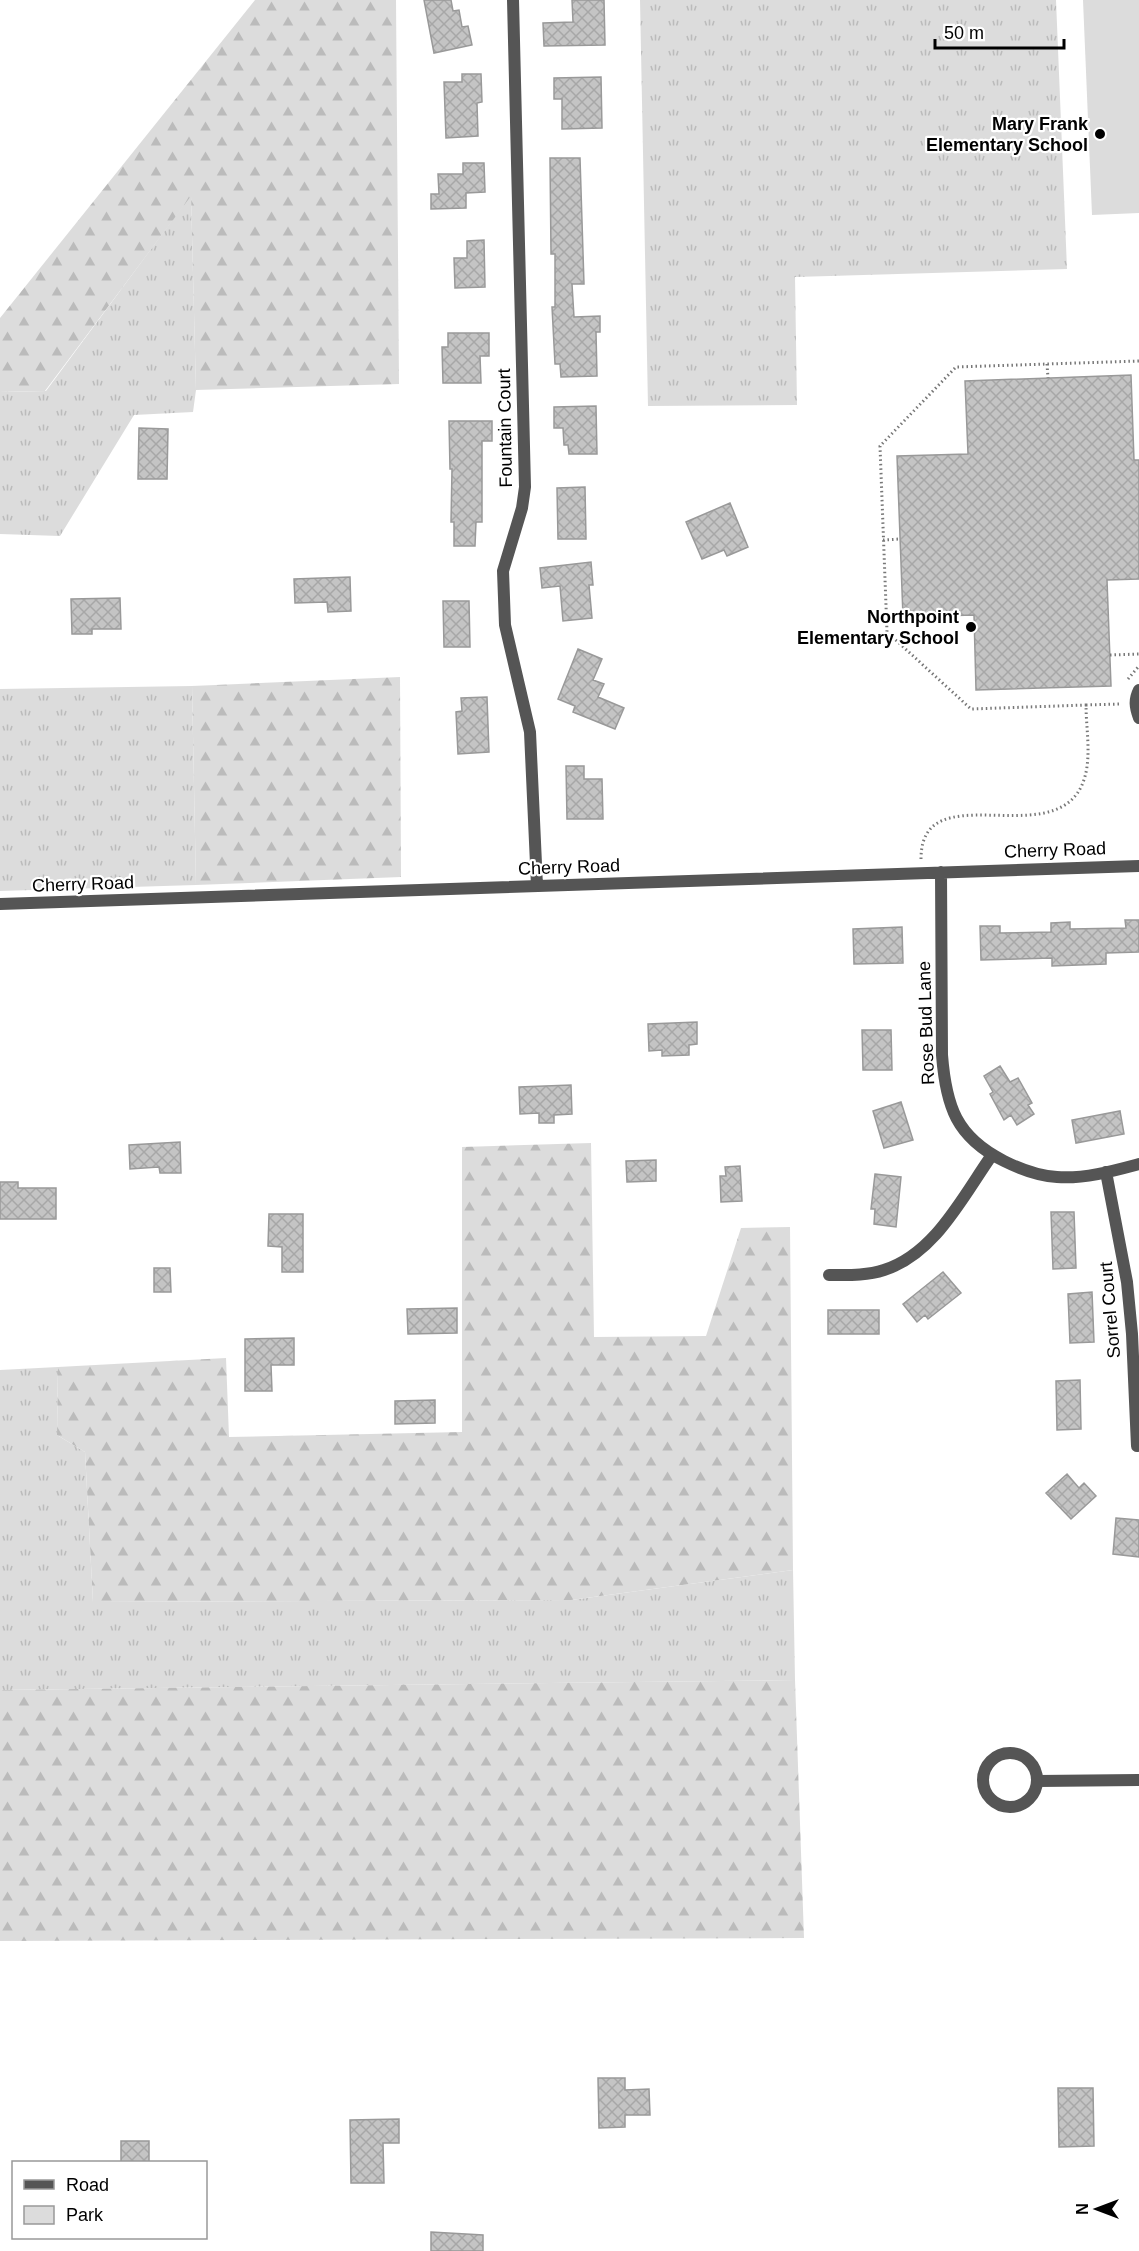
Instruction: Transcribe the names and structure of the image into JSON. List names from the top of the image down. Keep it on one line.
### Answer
{"streets":{"street":["Fountain Court","Cherry Road","Rose Bud Lane","Sorrel Court"]},"crossings":[["Fountain Court","Cherry Road"],["Cherry Road","Rose Bud Lane"],["Rose Bud Lane","Sorrel Court"]],"places":["Mary Frank Elementary School","Northpoint Elementary School"],"legend":["Road","Park"],"scale_bar":"50 m","north":"left"}
